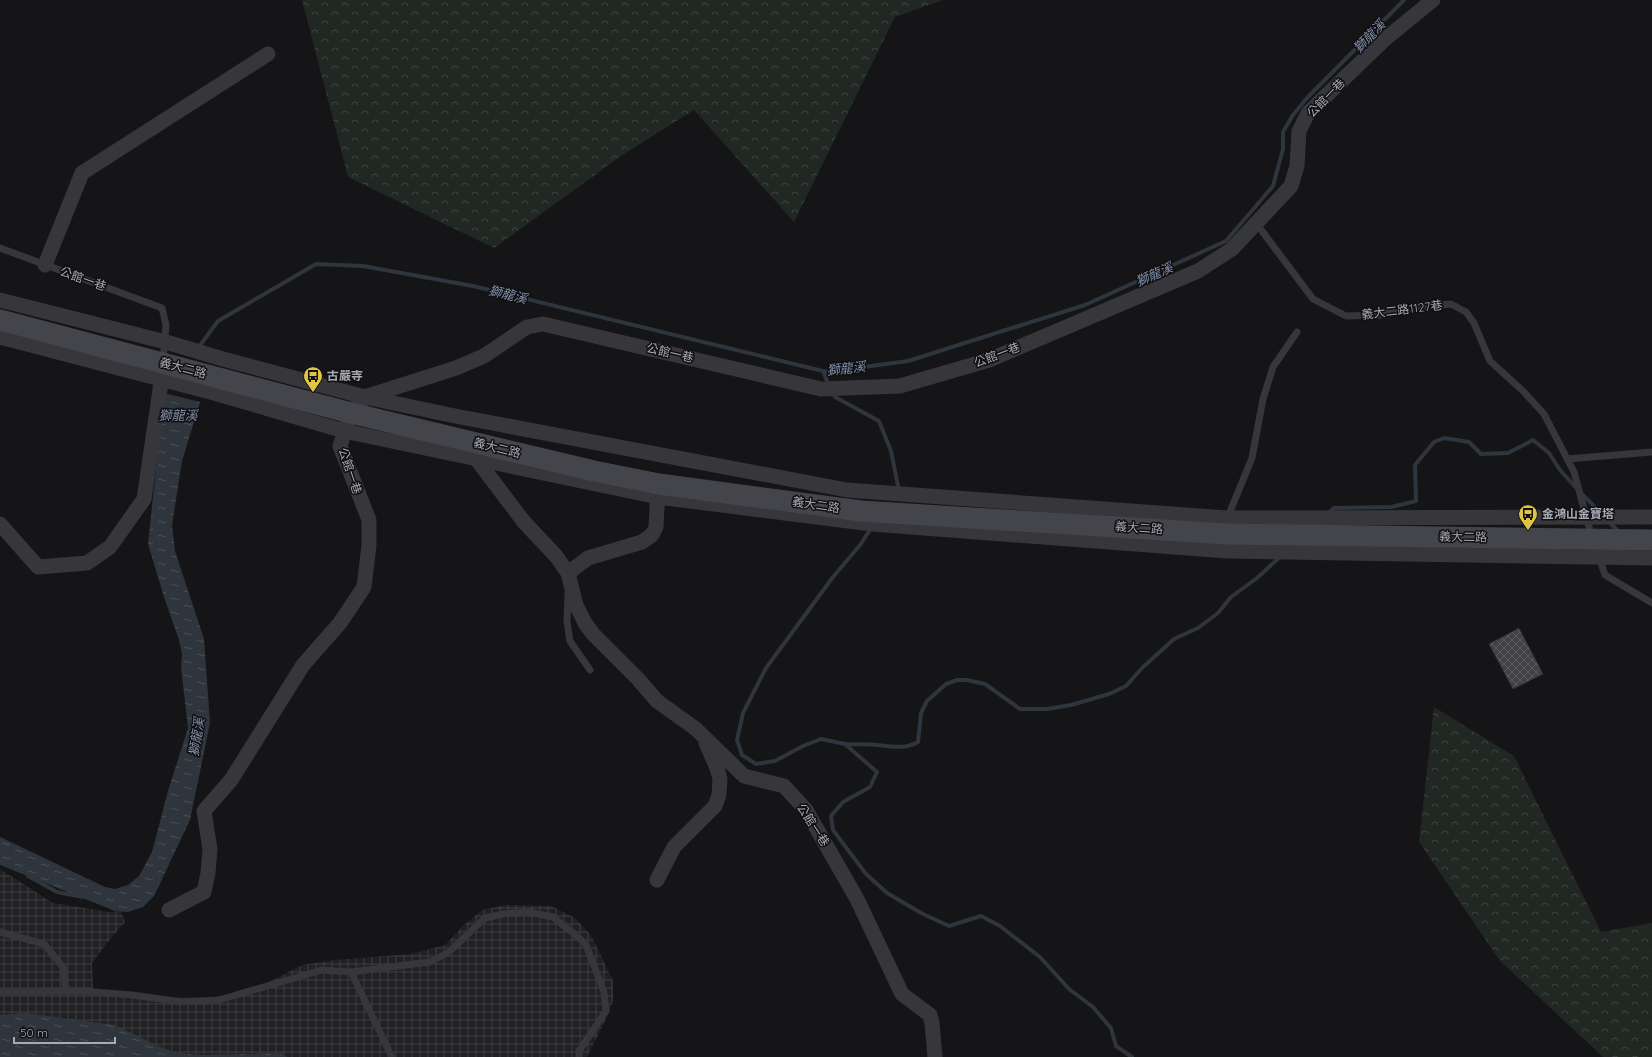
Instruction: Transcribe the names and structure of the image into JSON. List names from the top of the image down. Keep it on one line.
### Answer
{"streets":{"street":["公館一巷","義大二路"],"lane":["義大二路1127巷"]},"crossings":[["公館一巷","義大二路1127巷"],["公館一巷","義大二路"],["義大二路1127巷","義大二路"]],"water":["獅龍溪"],"places":{"bus stop":["古嚴寺","金鴻山金寶塔"]},"scale_bar":"50 m"}
